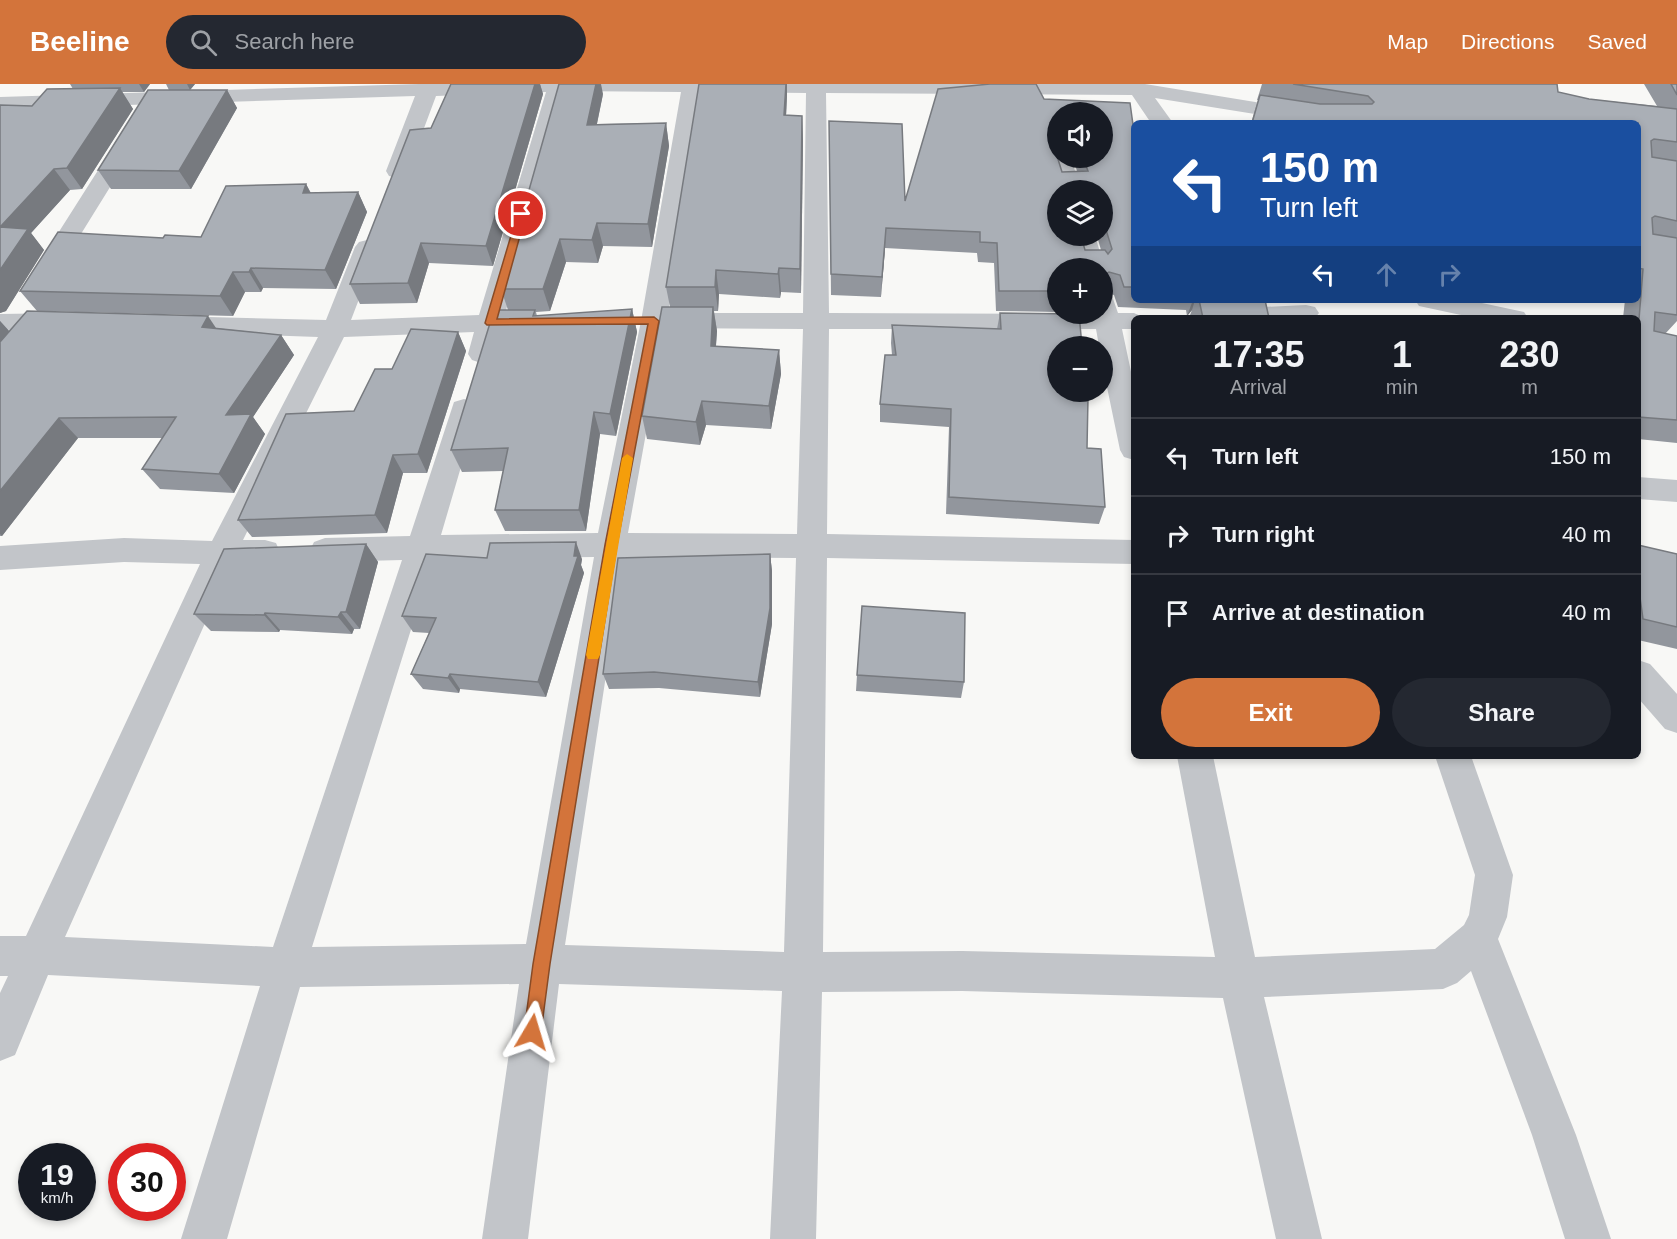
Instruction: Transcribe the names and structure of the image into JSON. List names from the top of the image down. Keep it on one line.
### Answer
{"page":{"header":"Beeline","search":"Search here","nav":["Map","Directions","Saved"],"map_buttons":["+","−"],"turn":["150 m","Turn left"],"eta":["17:35","Arrival","1","min","230","m"],"list":[{"name":"Turn left","value":"150 m"},{"name":"Turn right","value":"40 m"},{"name":"Arrive at destination","value":"40 m"}],"buttons":["Exit","Share"],"speed":"19 km/h","limit":"30"}}
